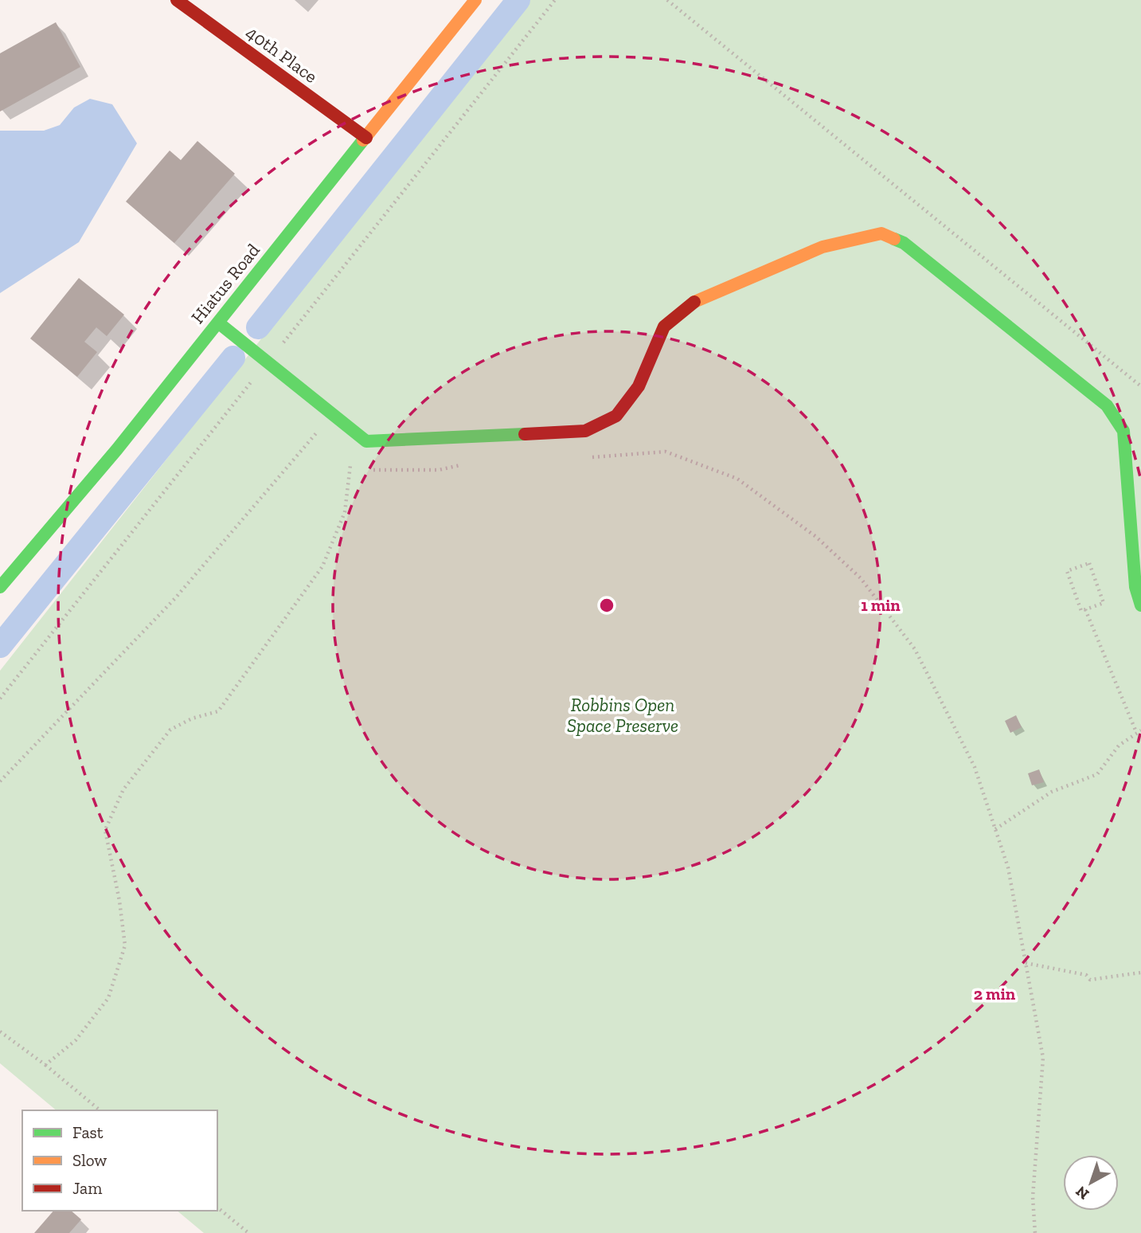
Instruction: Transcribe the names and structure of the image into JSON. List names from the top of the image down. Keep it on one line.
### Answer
{"streets":{"street":["40th Place","Hiatus Road"]},"crossings":[["40th Place","Hiatus Road"]],"parks":["Robbins Open Space Preserve"],"legend":["Fast","Slow","Jam"],"north":"bottom left","rings":["1 min","2 min"]}
